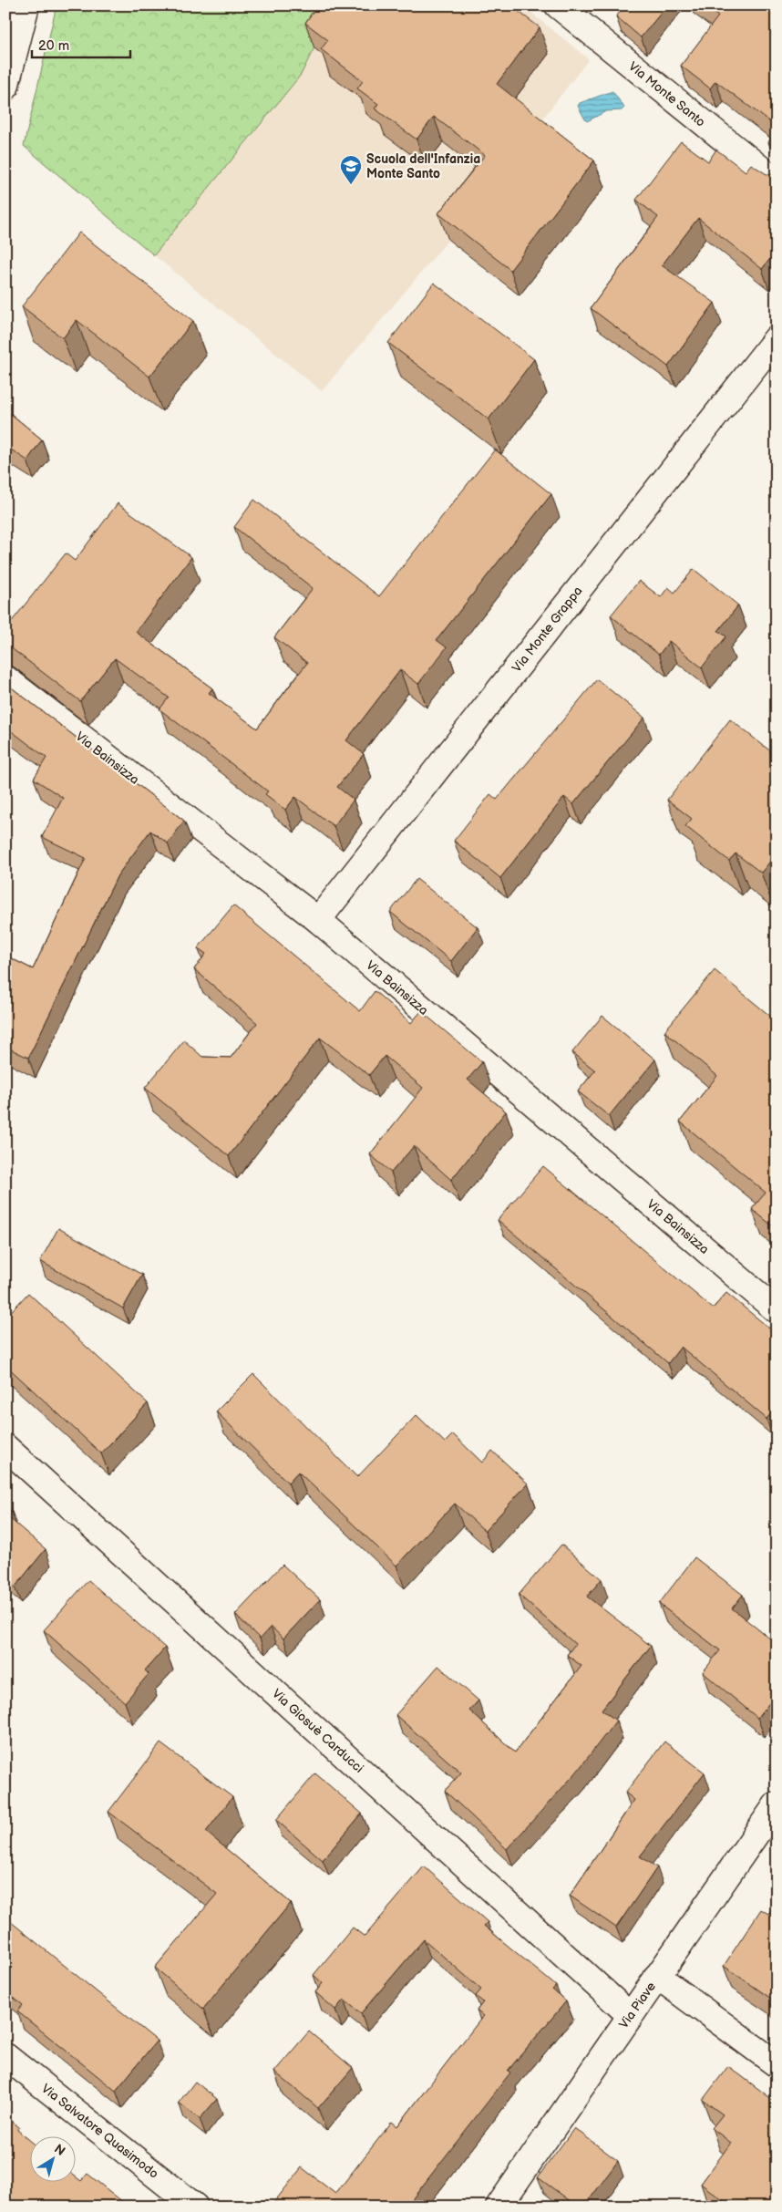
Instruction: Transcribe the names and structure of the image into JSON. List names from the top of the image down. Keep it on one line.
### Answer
{"streets":{"street":["Via Monte Santo","Via Monte Grappa","Via Bainsizza","Via Giosuè Carducci","Via Piave","Via Salvatore Quasimodo"]},"crossings":[["Via Monte Grappa","Via Bainsizza"],["Via Giosuè Carducci","Via Piave"]],"places":{"school or university":["Scuola dell'Infanzia Monte Santo"]},"scale_bar":"20 m","north":"top right"}
